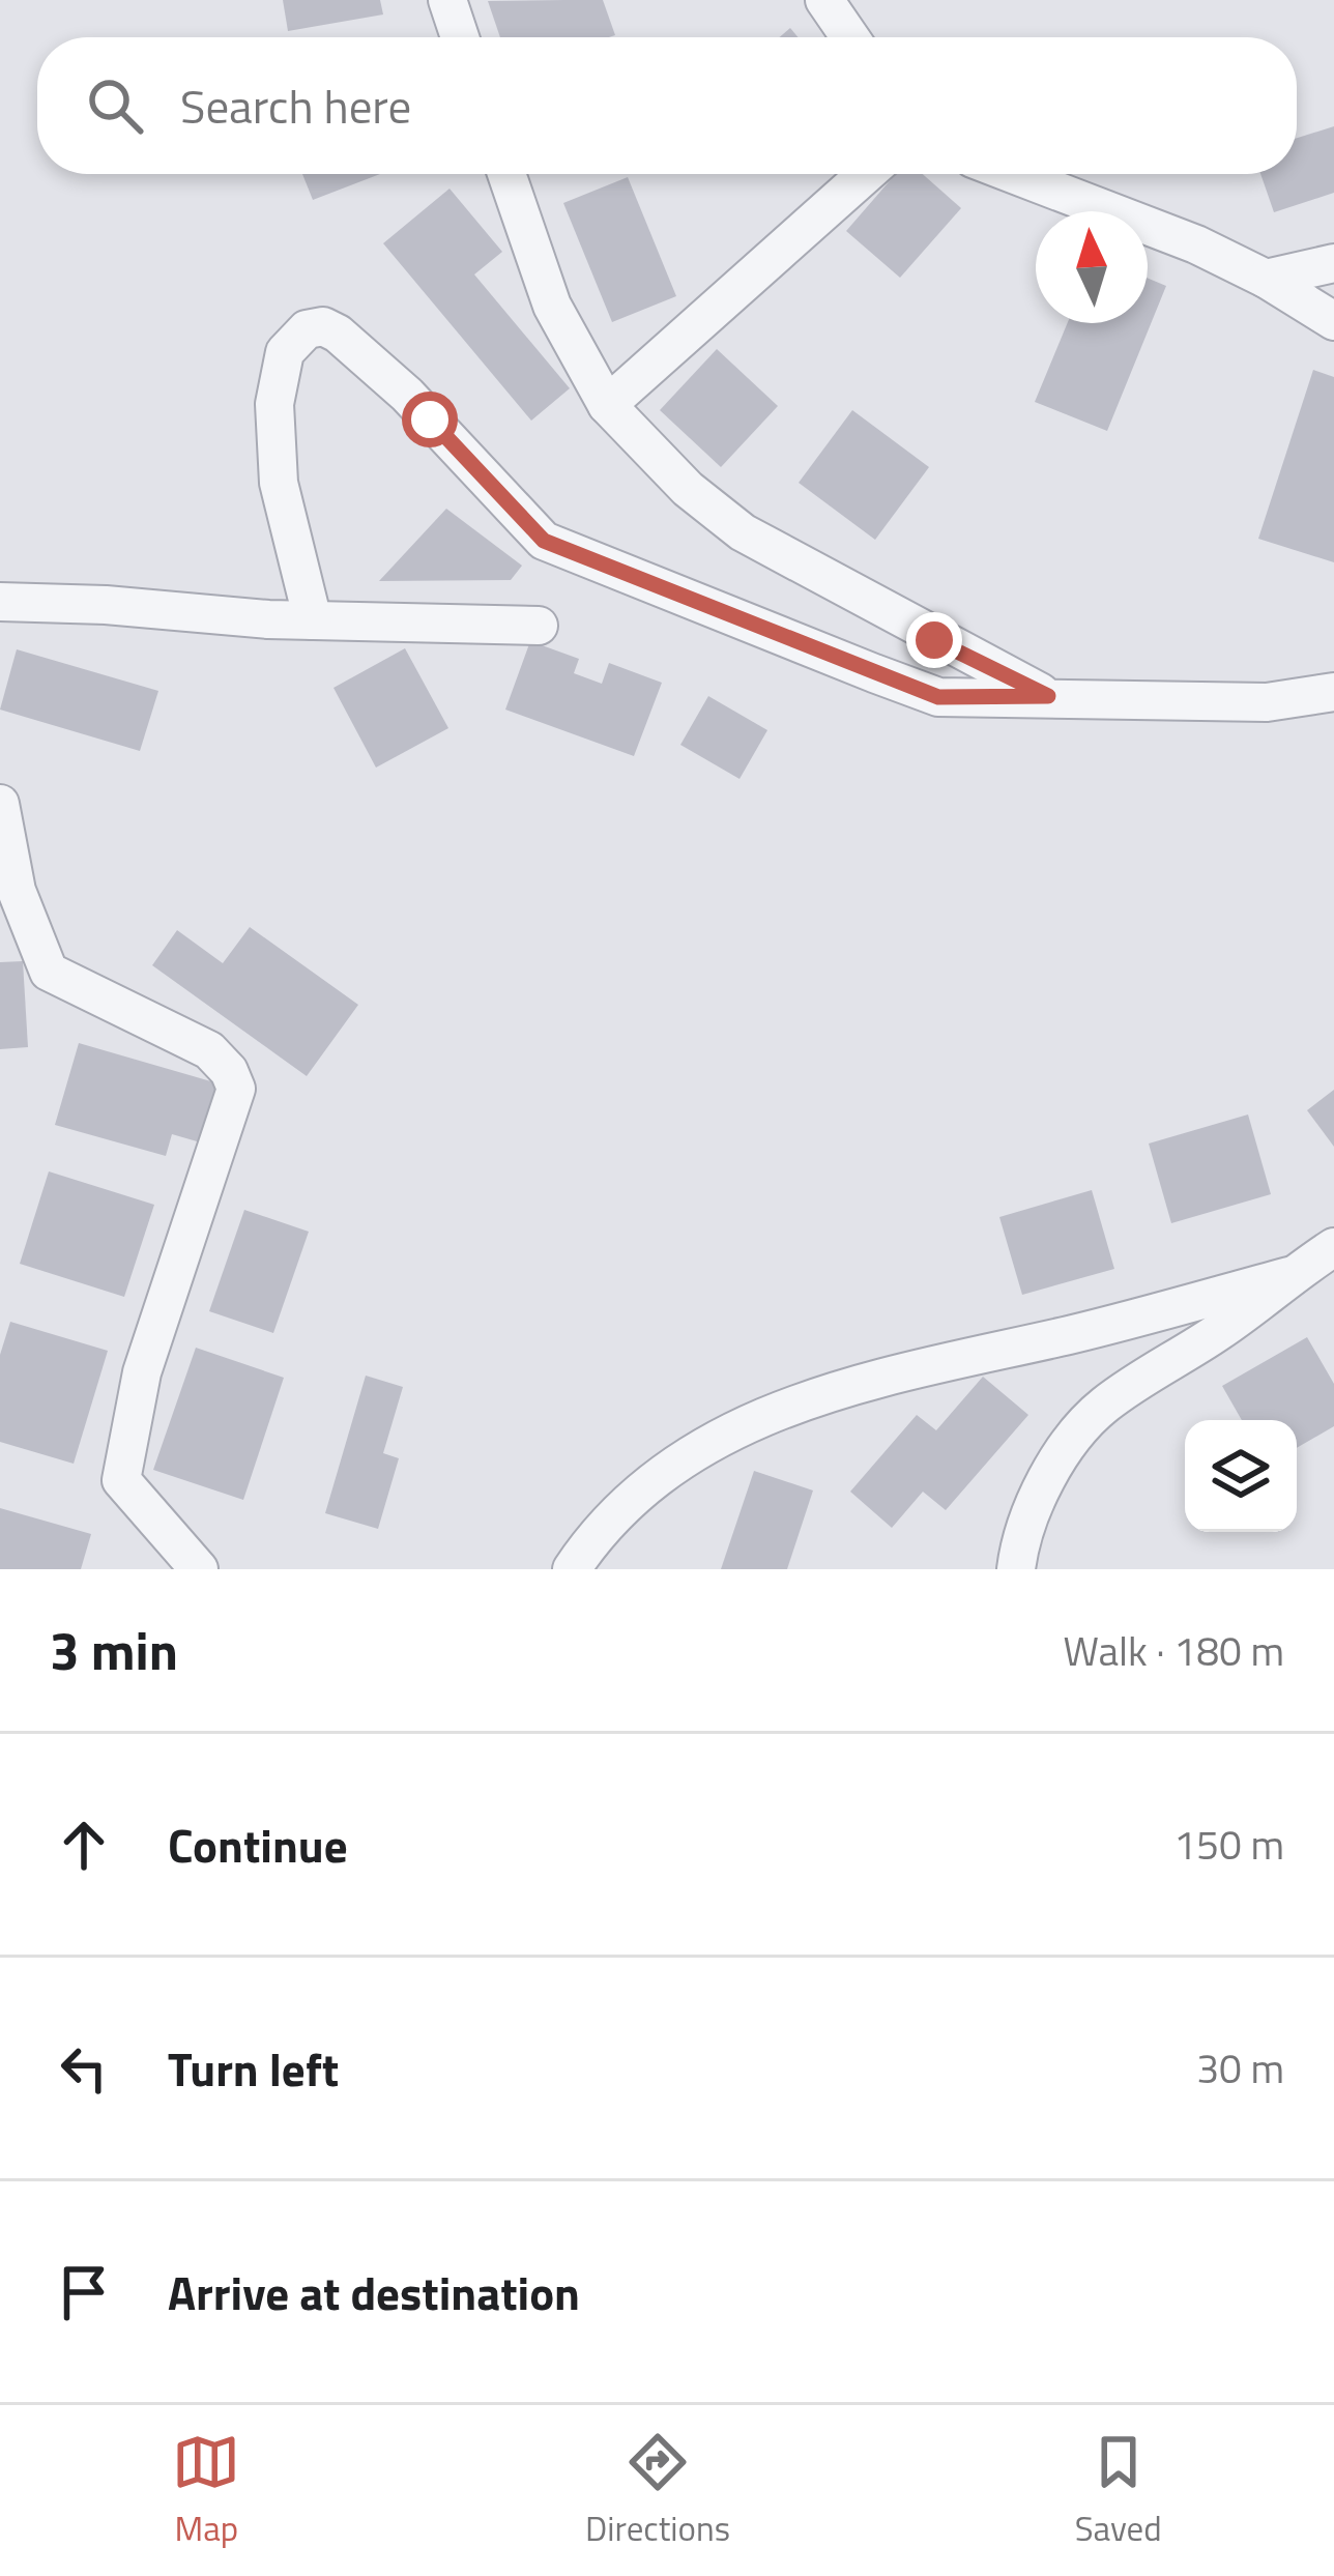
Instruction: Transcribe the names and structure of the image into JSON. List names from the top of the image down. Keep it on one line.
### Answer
{"north":"top","page":{"search":"Search here","heading":["3 min","Walk · 180 m"],"list":[["Continue","150 m"],["Turn left","30 m"],"Arrive at destination"],"nav":["Map","Directions","Saved"]}}
